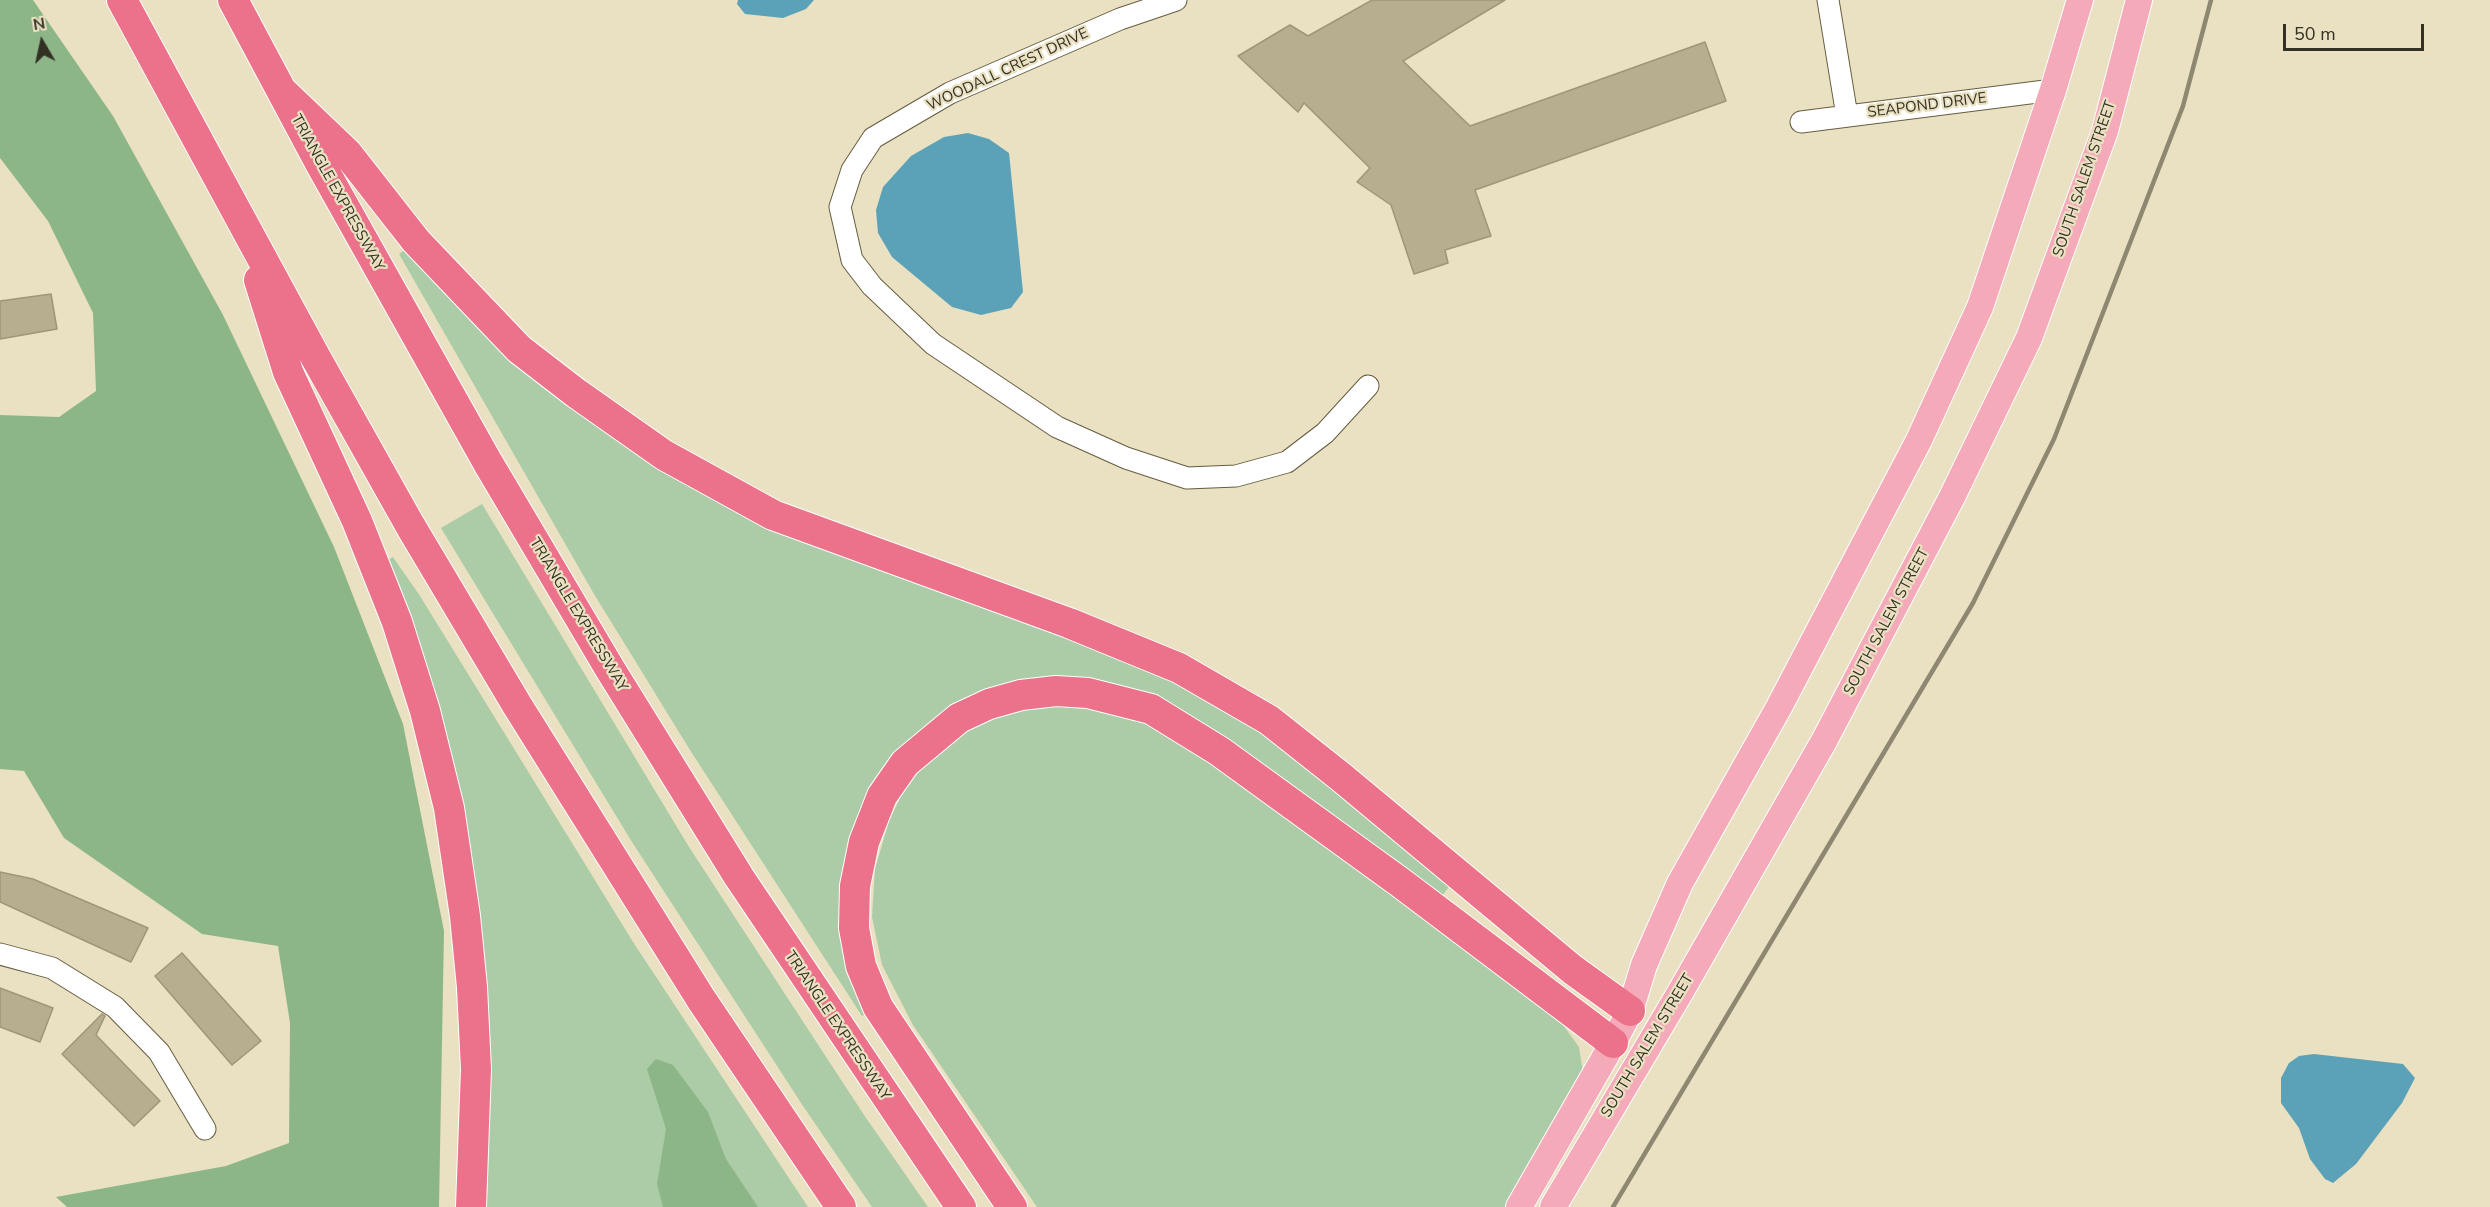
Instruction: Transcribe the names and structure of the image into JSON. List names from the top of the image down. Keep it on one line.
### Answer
{"streets":{"highway":["TRIANGLE EXPRESSWAY"],"main road":["SOUTH SALEM STREET"],"street":["WOODALL CREST DRIVE","SEAPOND DRIVE"]},"crossings":[["SEAPOND DRIVE","SOUTH SALEM STREET"]],"scale_bar":"50 m","north":"top"}
